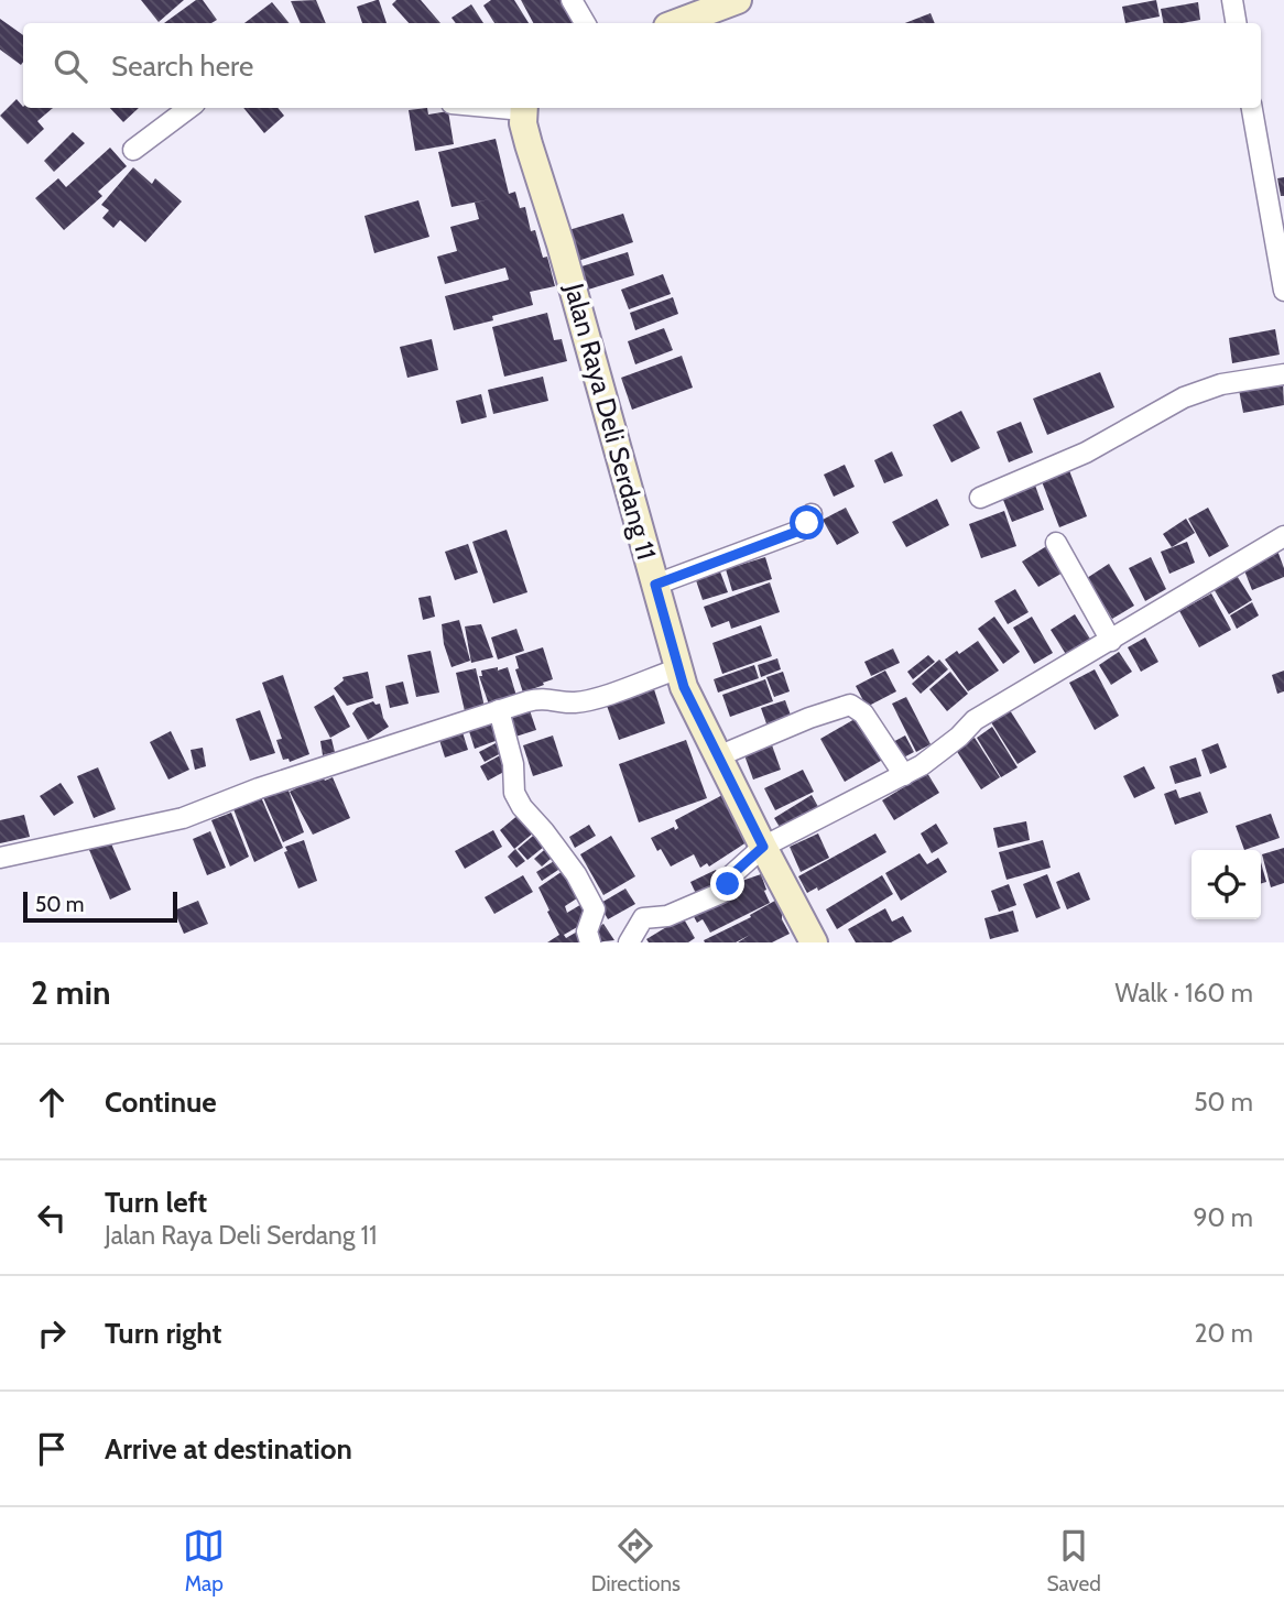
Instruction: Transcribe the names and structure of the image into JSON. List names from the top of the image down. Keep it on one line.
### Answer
{"streets":{"street":["Jalan Raya Deli Serdang 11"]},"scale_bar":"50 m","page":{"search":"Search here","scale":"50 m","heading":["2 min","Walk · 160 m"],"list":[["Continue","50 m"],["Turn left","Jalan Raya Deli Serdang 11","90 m"],["Turn right","20 m"],"Arrive at destination"],"nav":["Map","Directions","Saved"]}}
